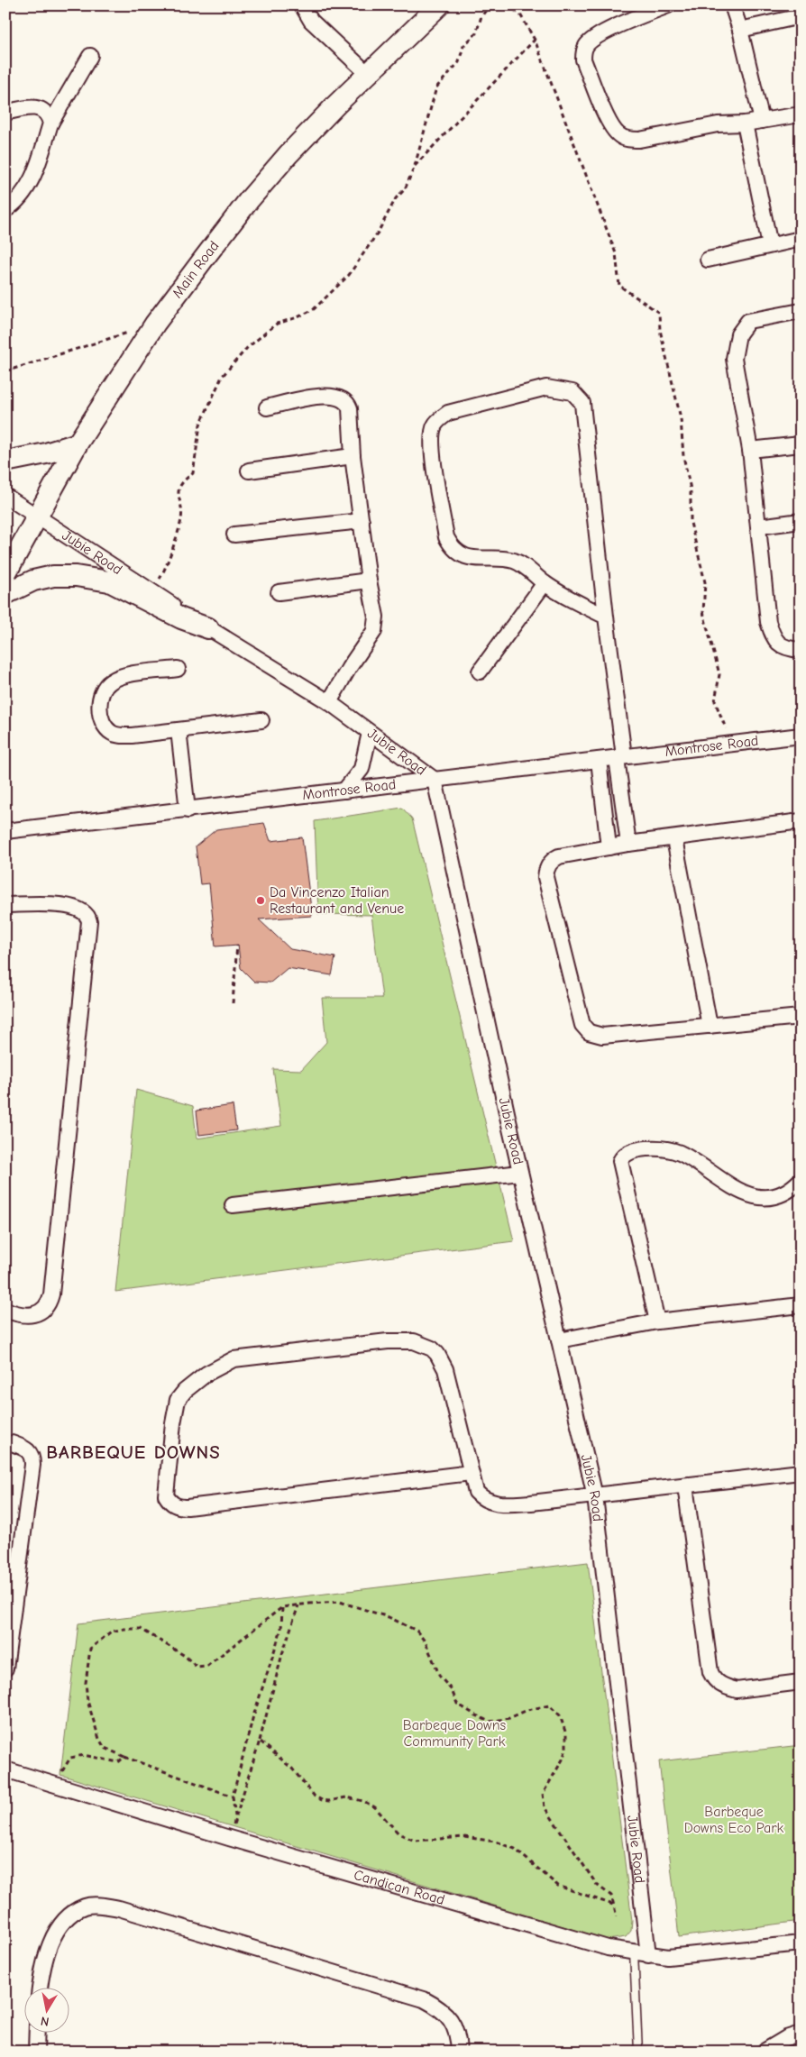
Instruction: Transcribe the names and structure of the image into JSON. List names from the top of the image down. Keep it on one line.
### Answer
{"streets":{"street":["Main Road","Jubie Road","Montrose Road","Candican Road"]},"crossings":[["Main Road","Jubie Road"],["Jubie Road","Montrose Road"],["Jubie Road","Candican Road"]],"districts":["BARBEQUE DOWNS"],"parks":["Barbeque Downs Community Park","Barbeque Downs Eco Park"],"places":["Da Vincenzo Italian Restaurant and Venue"],"north":"bottom"}
